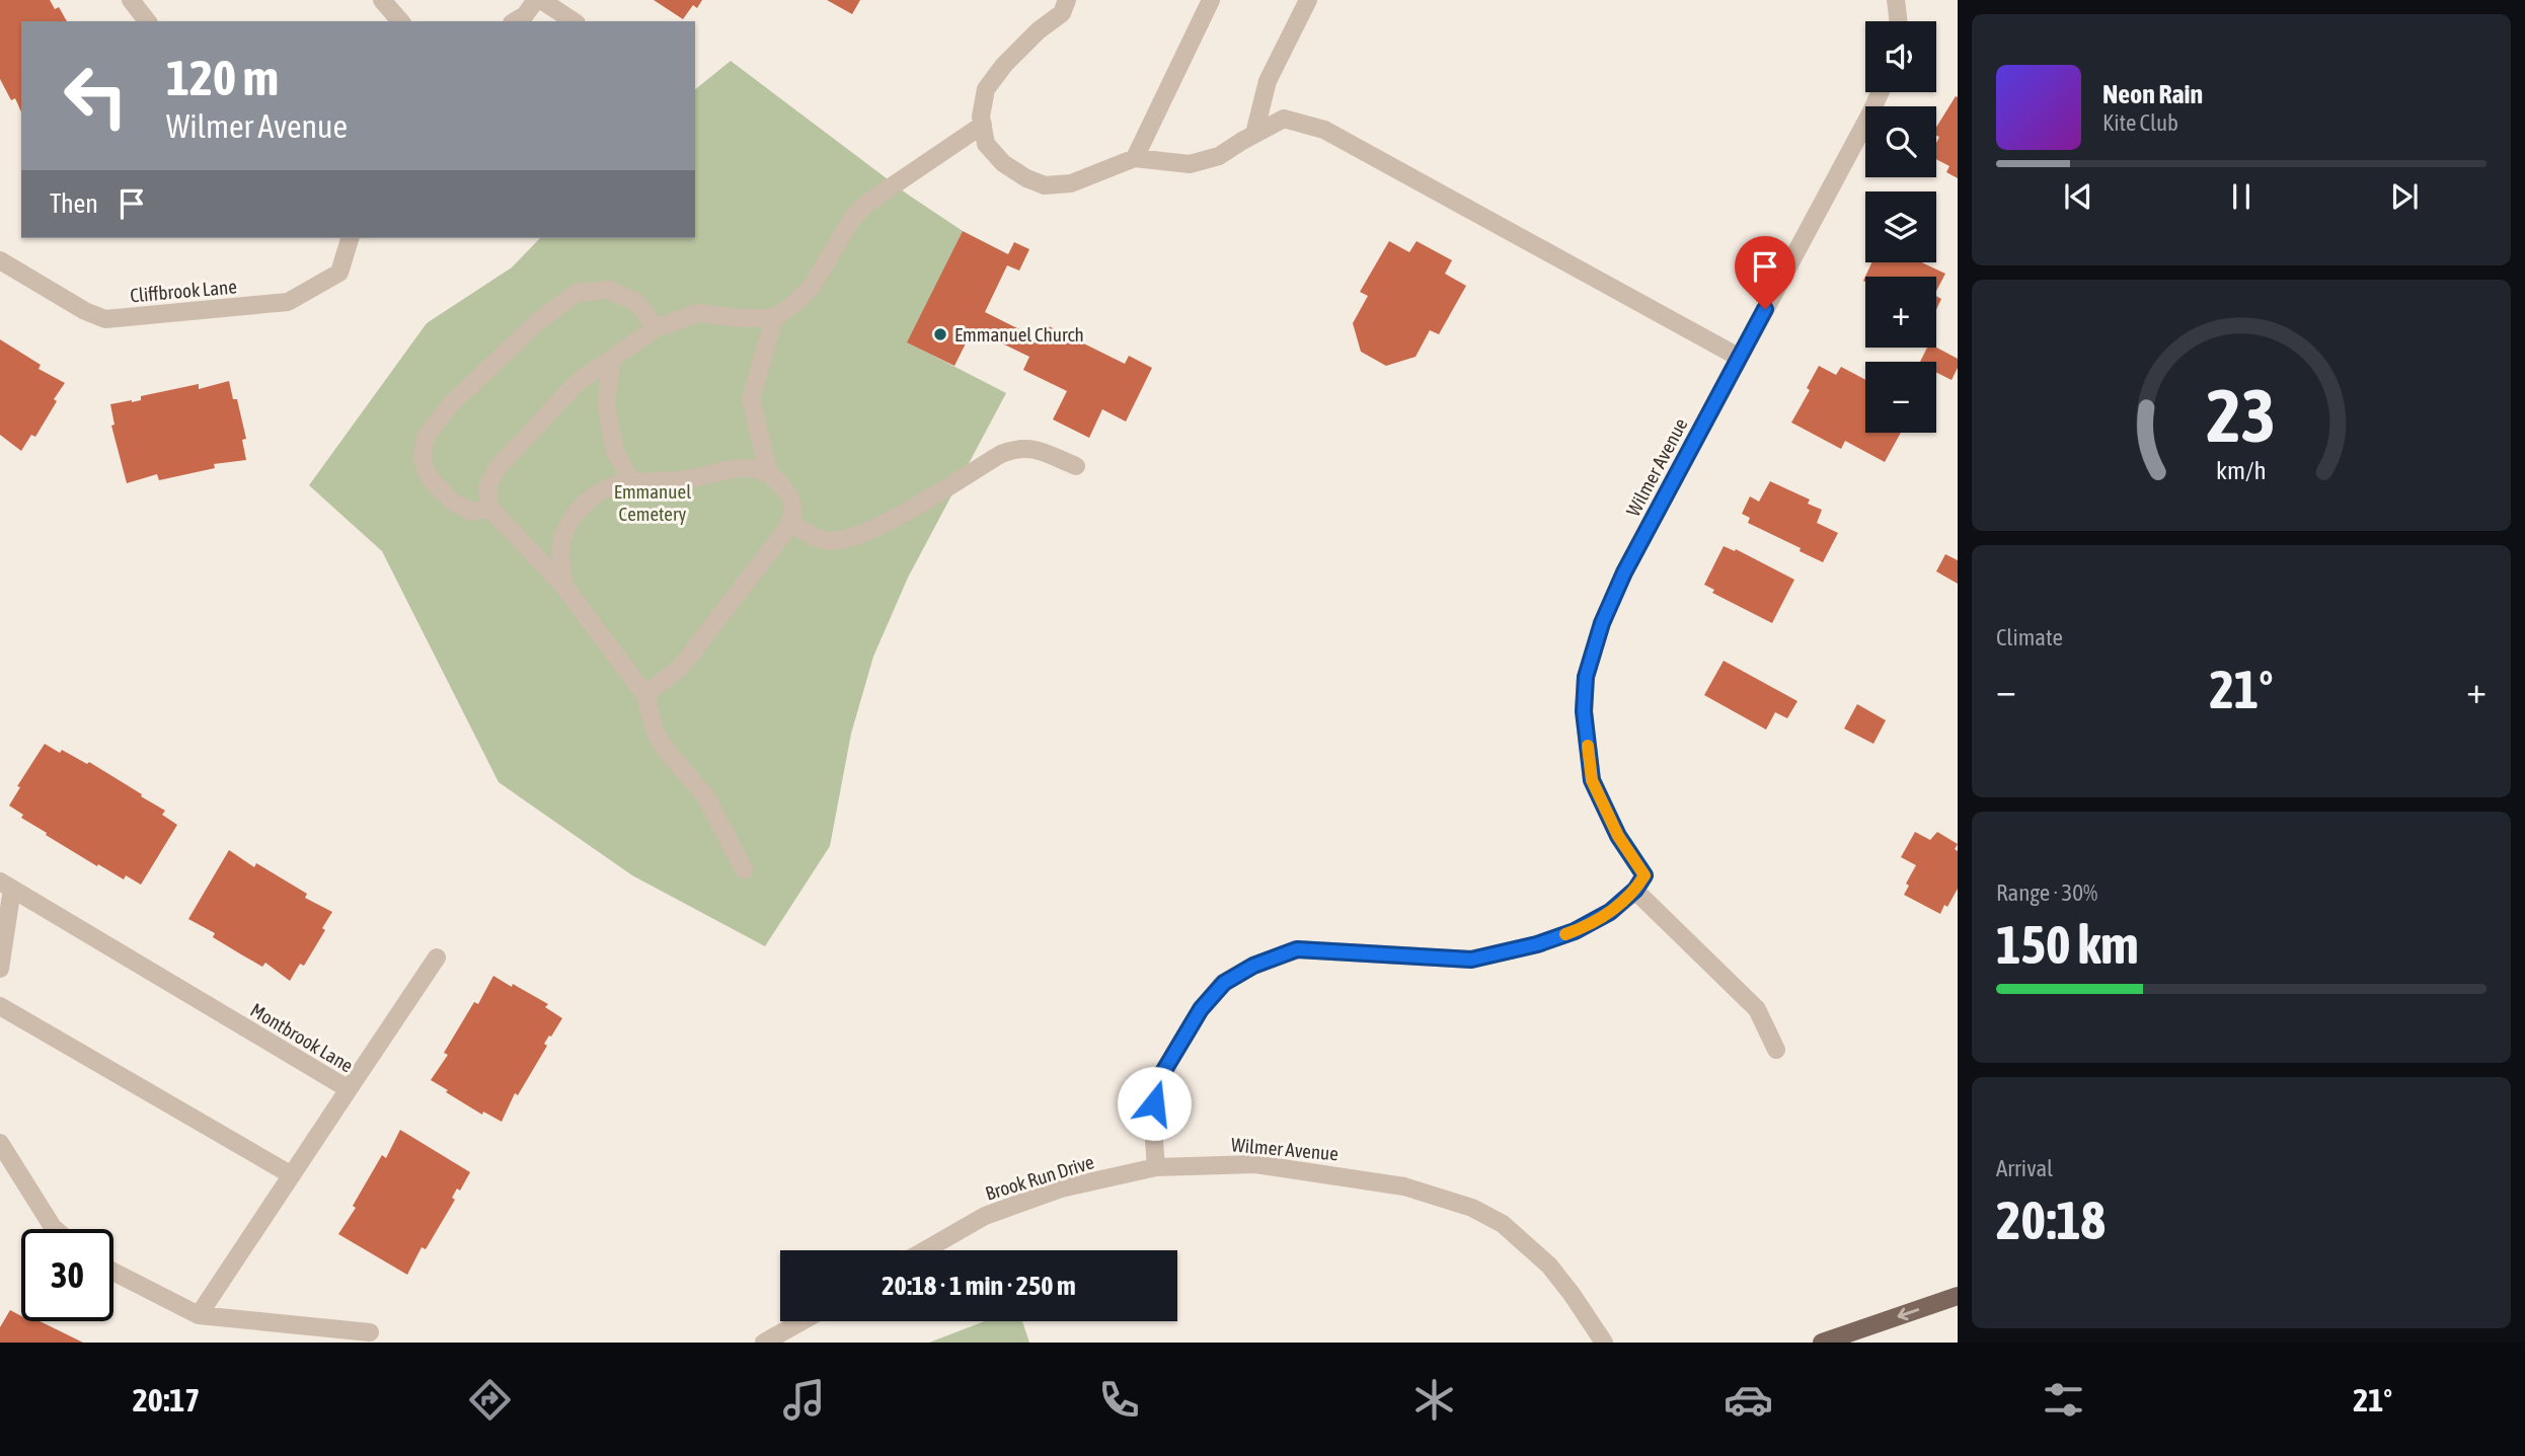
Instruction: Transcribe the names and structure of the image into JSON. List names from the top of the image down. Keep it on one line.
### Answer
{"streets":{"street":["Cliffbrook Lane","Wilmer Avenue","Montbrook Lane","Brook Run Drive"]},"crossings":[["Wilmer Avenue","Brook Run Drive"]],"parks":["Emmanuel Cemetery"],"places":["Emmanuel Church"],"page":{"map_buttons":["+","−"],"turn":["120 m","Wilmer Avenue"],"song":["Neon Rain","Kite Club"],"then":"Then","tile":["Climate",["Range · 30%","150 km"],["Arrival","20:18"]],"heat":["−","21°","+"],"limit":"30","trip":"20:18 · 1 min · 250 m","tabs":["20:17","21°"],"gauge":["23","km/h"]}}
